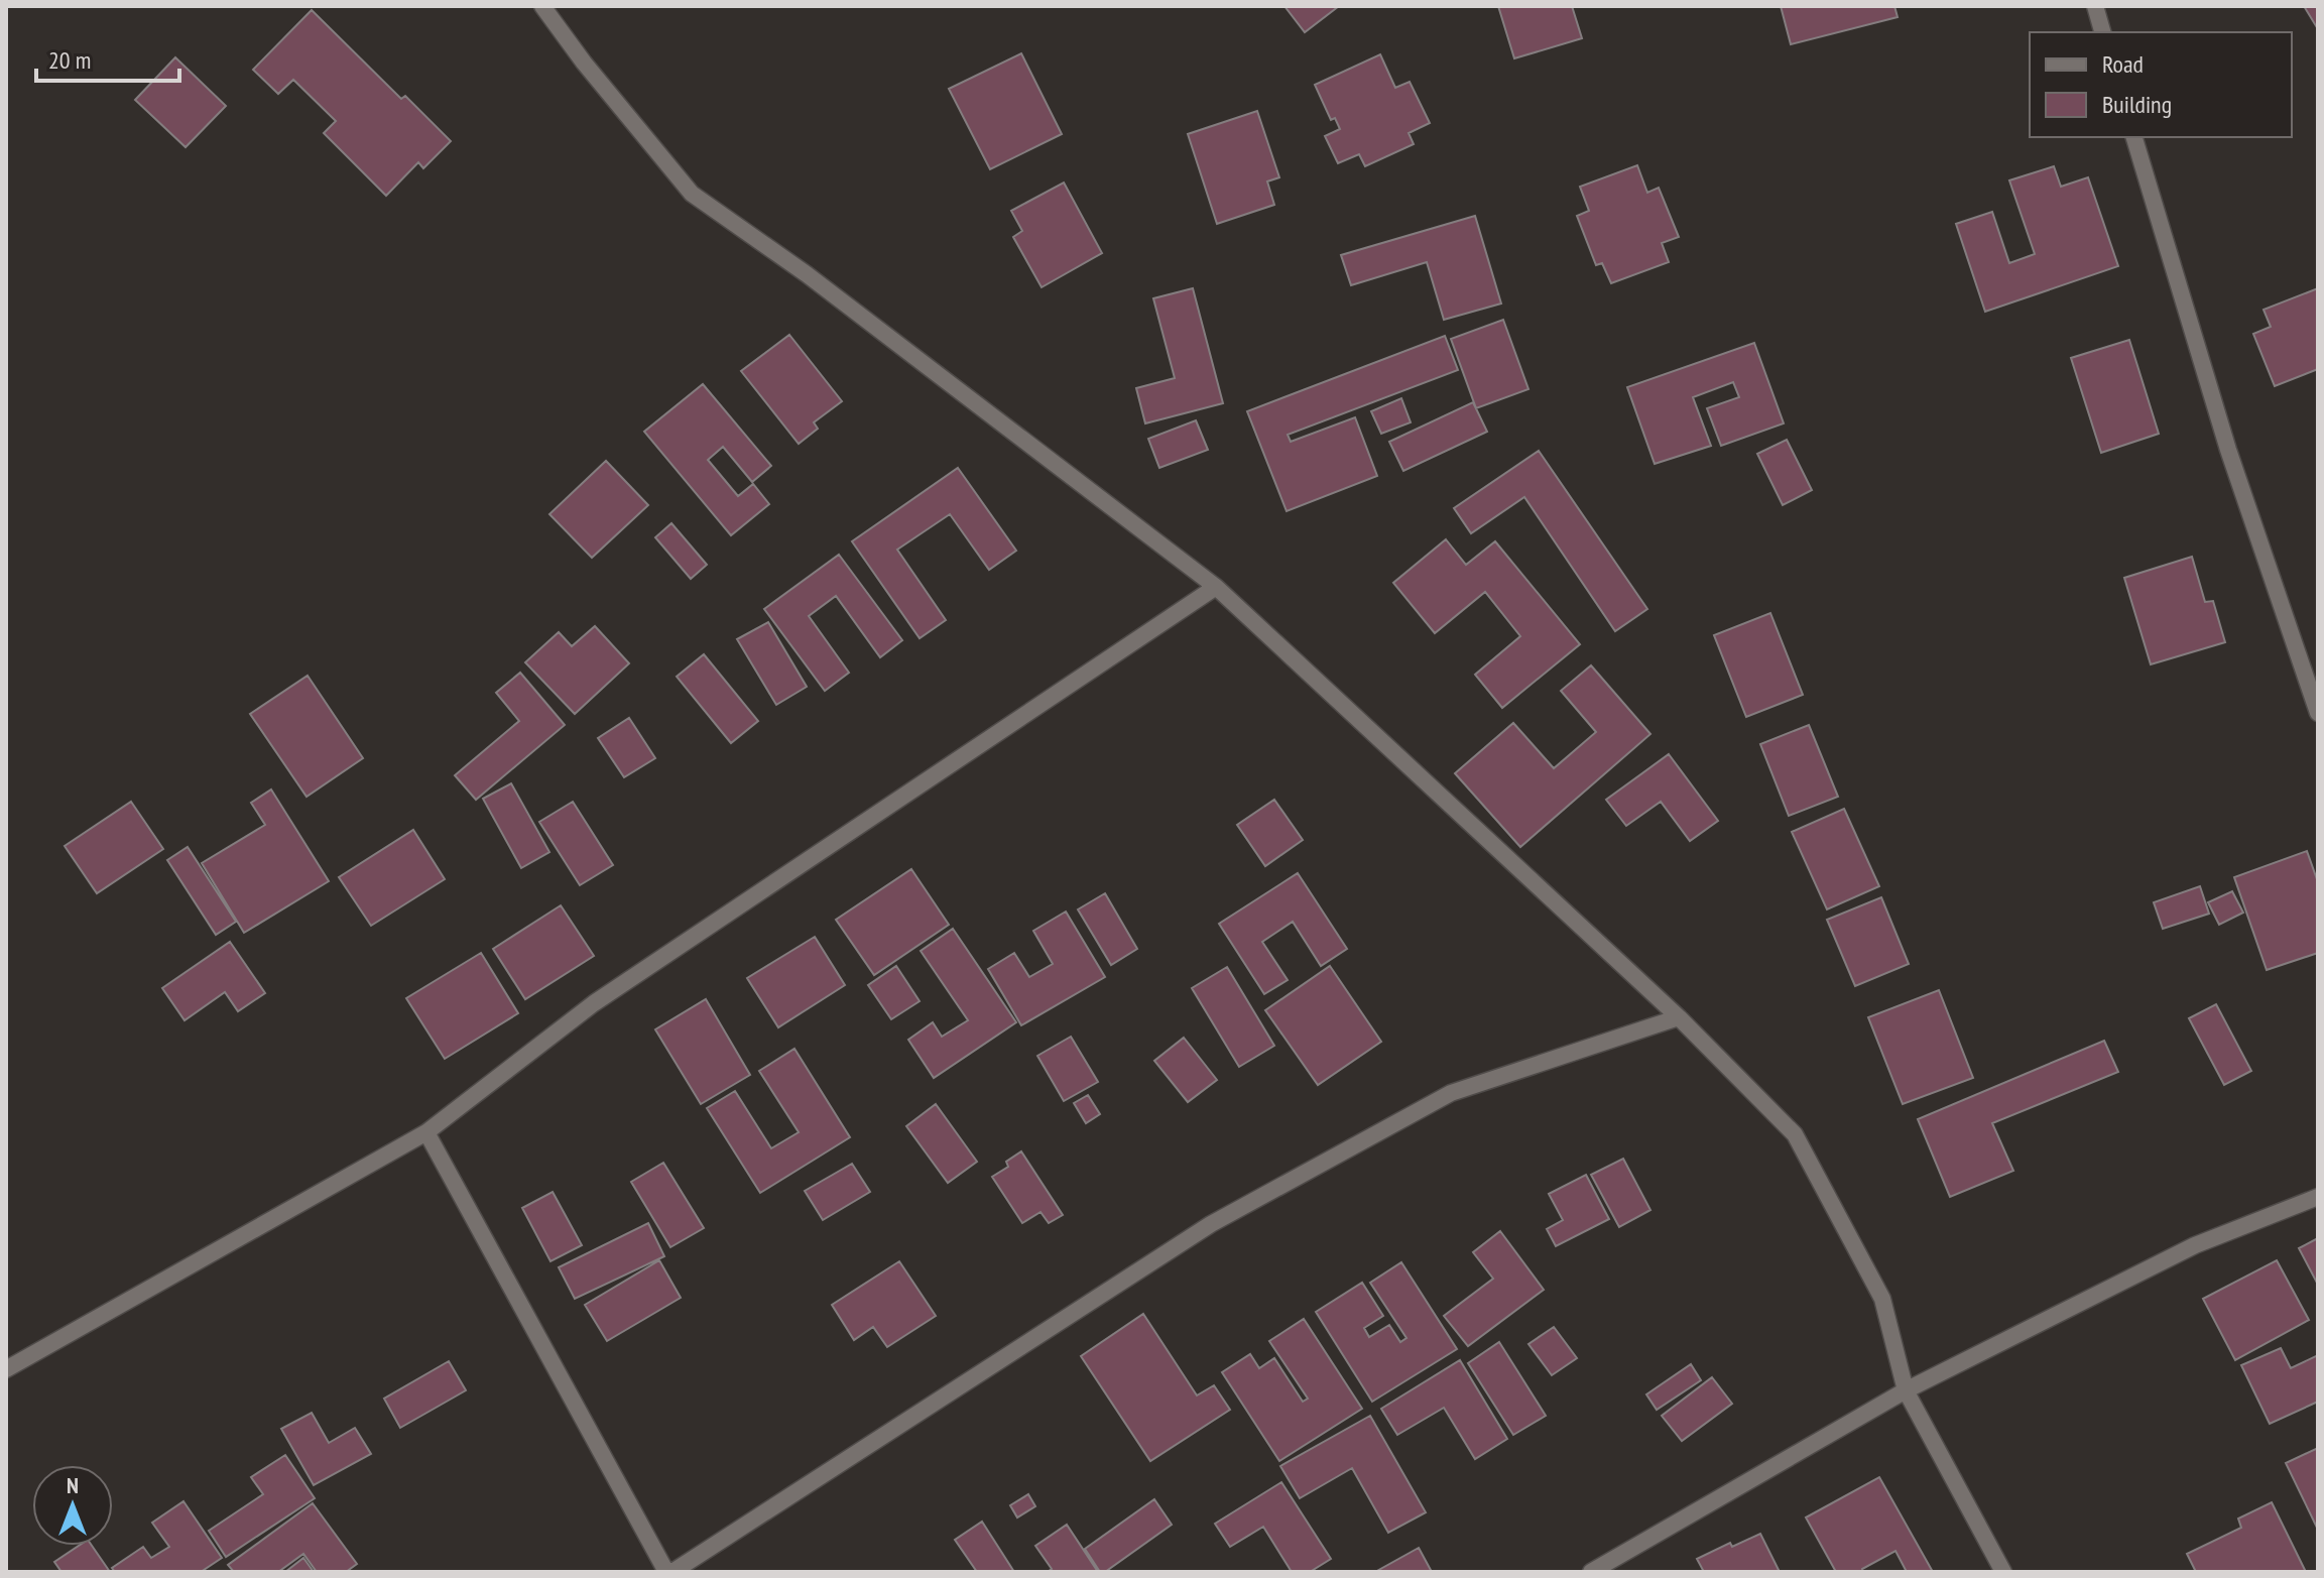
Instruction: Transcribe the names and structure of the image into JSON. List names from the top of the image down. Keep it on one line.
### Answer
{"legend":["Road","Building"],"scale_bar":"20 m","north":"top"}
